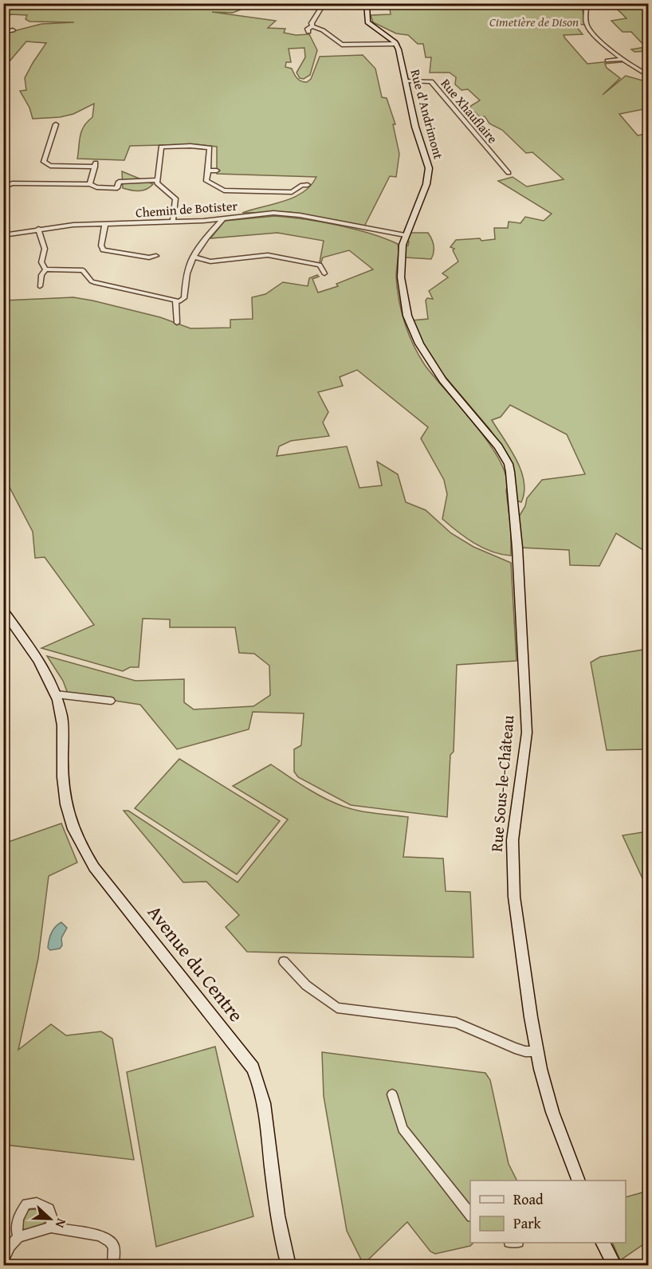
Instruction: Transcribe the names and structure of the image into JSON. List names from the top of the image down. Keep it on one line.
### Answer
{"streets":{"street":["Rue Xhauflaire","Rue d'Andrimont","Chemin de Botister","Rue Sous-le-Château","Avenue du Centre"]},"crossings":[["Rue Xhauflaire","Rue d'Andrimont"],["Rue d'Andrimont","Chemin de Botister"],["Rue d'Andrimont","Rue Sous-le-Château"]],"parks":["Cimetière de Dison"],"legend":["Road","Park"],"north":"right"}
